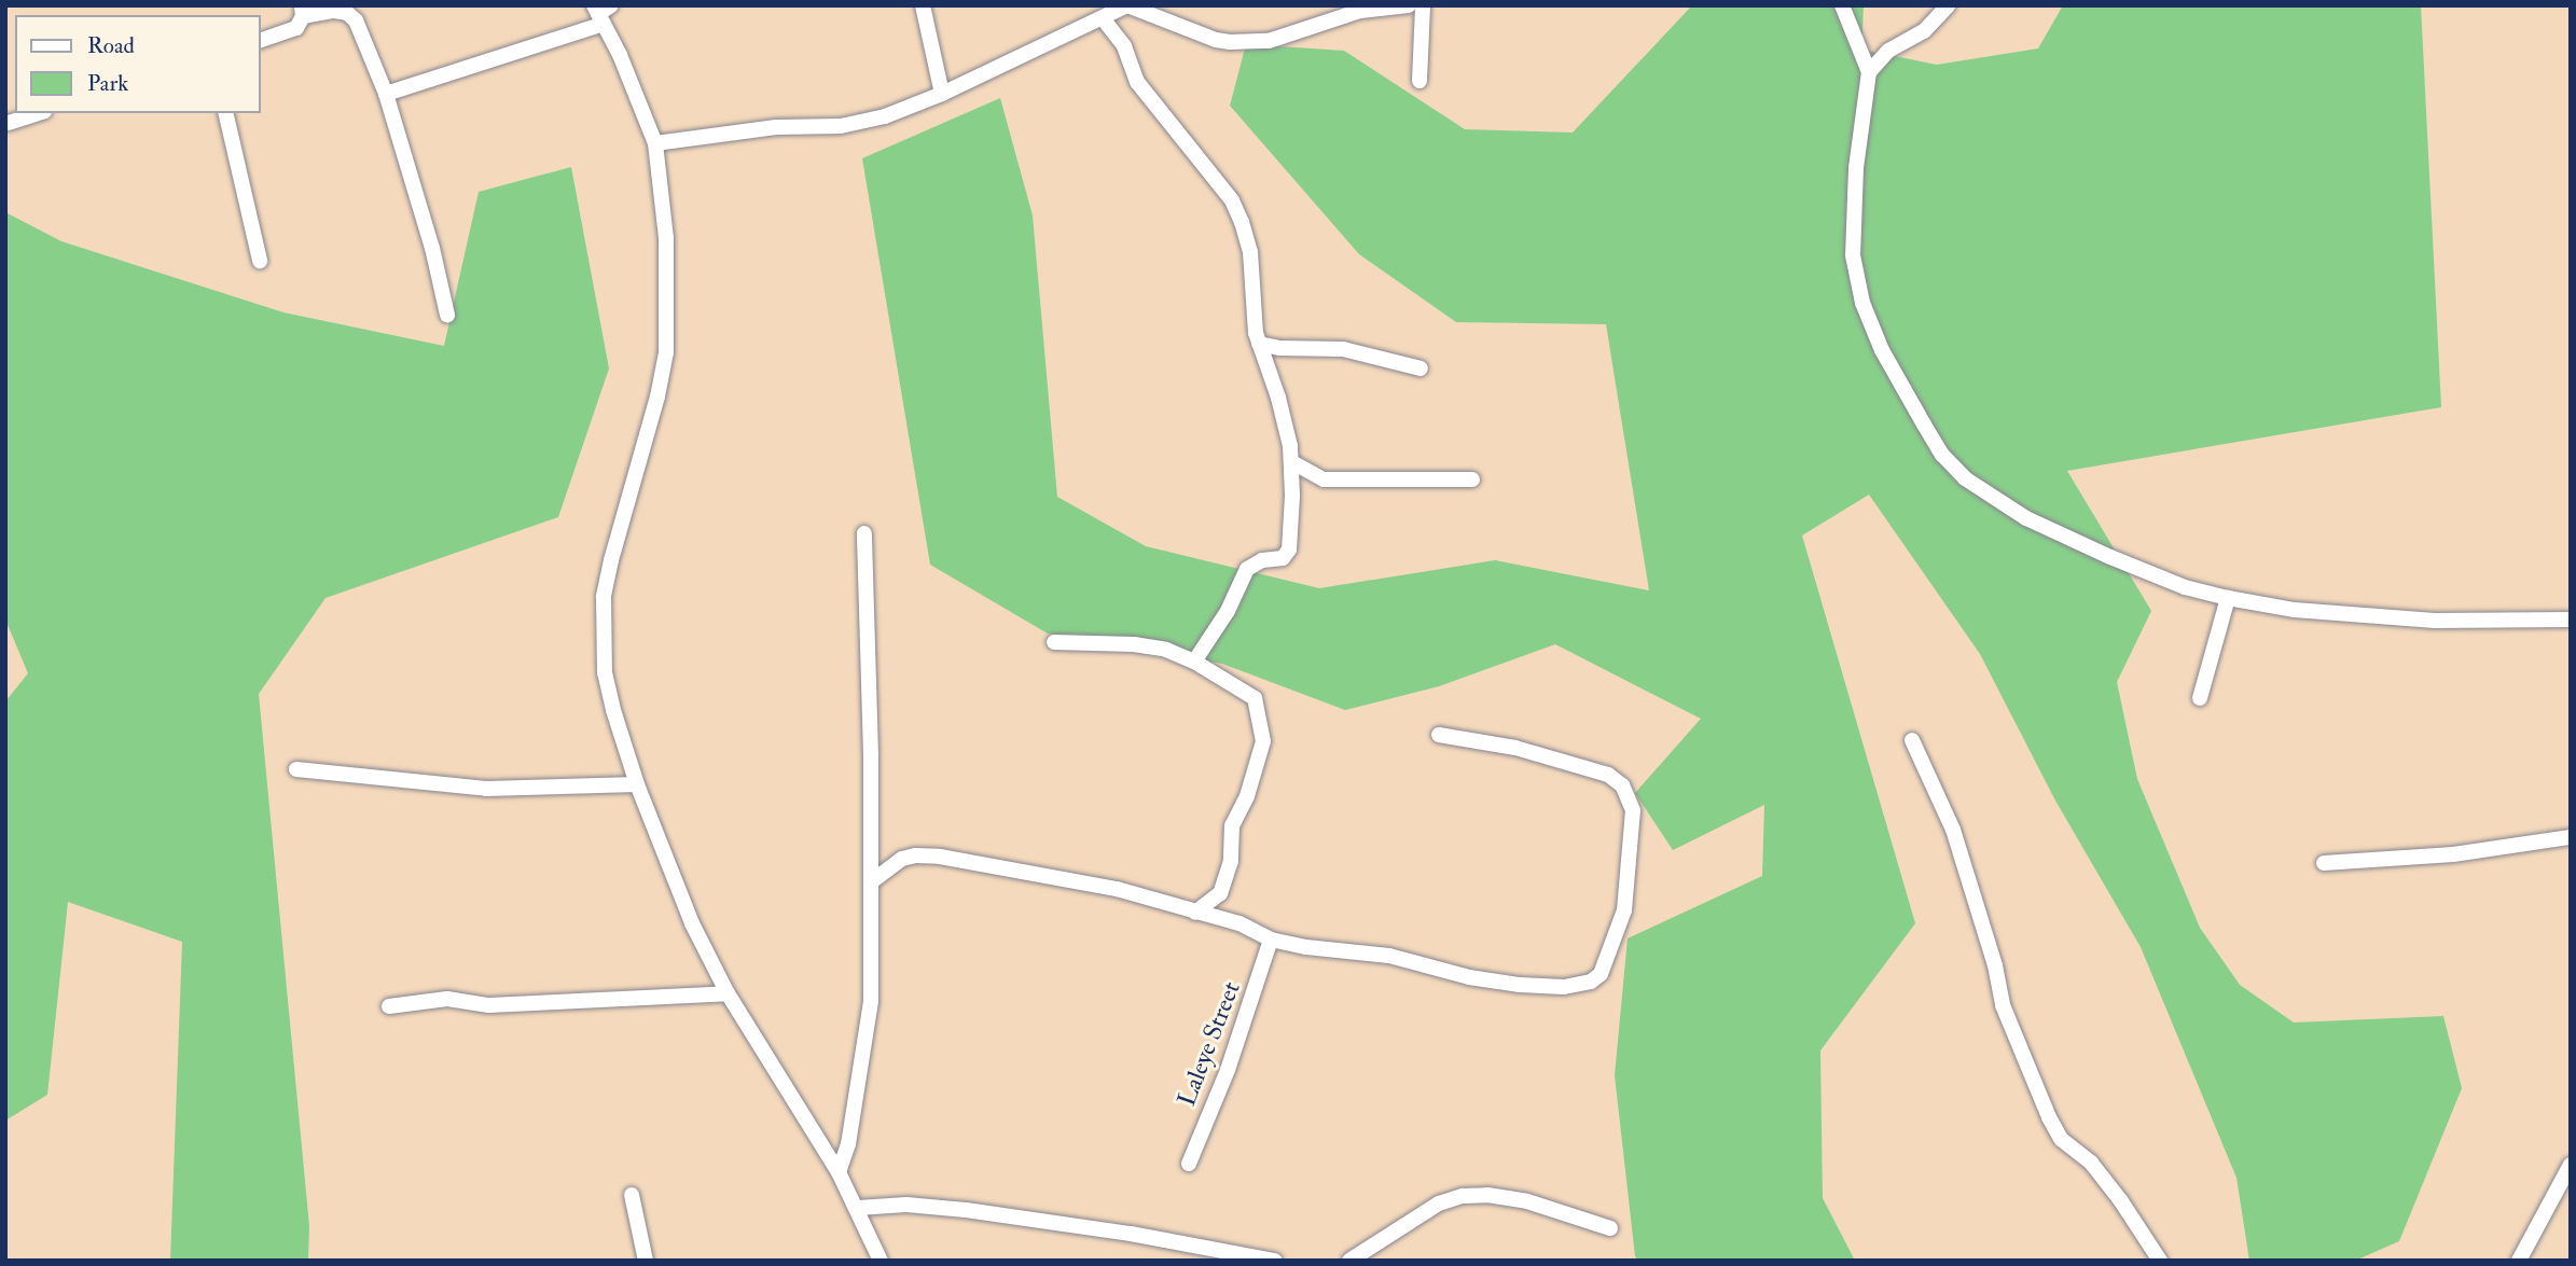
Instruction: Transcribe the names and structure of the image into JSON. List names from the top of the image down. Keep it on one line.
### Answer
{"streets":{"street":["Laleye Street"]},"legend":["Road","Park"]}
